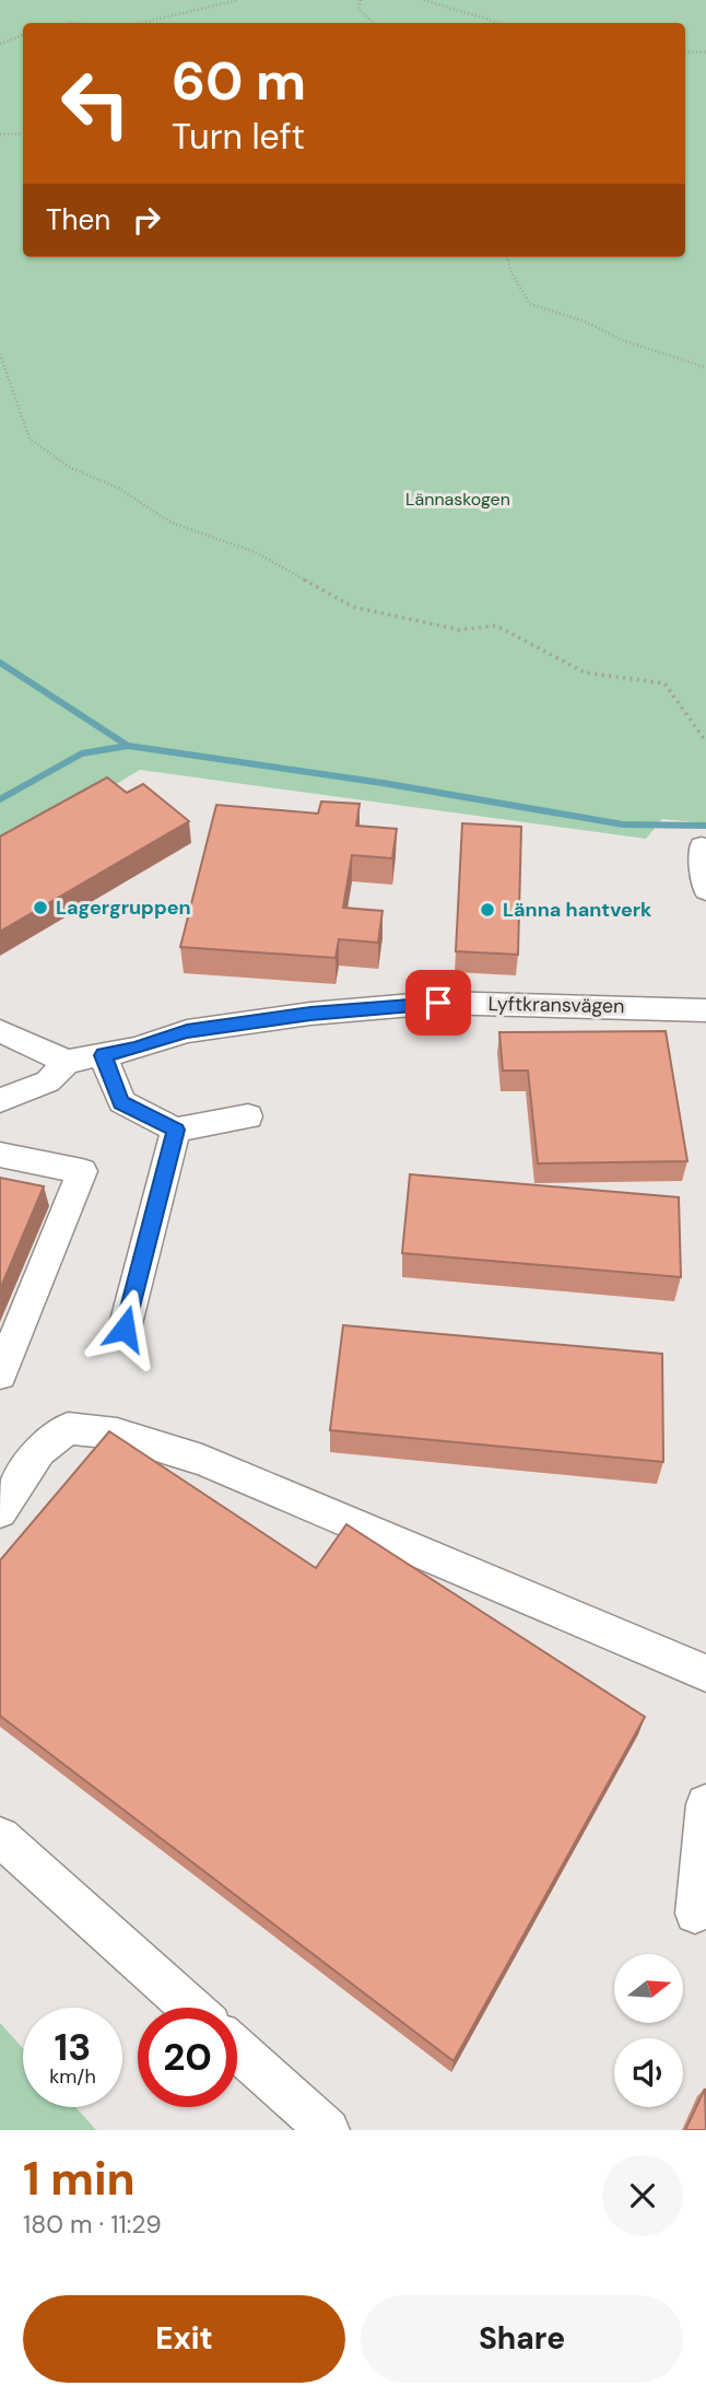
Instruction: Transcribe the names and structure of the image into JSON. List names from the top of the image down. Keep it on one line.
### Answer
{"streets":{"street":["Lyftkransvägen"]},"parks":["Lännaskogen"],"places":["Lagergruppen","Länna hantverk"],"north":"right","page":{"turn":["60 m","Turn left"],"then":"Then","speed":"13 km/h","limit":"20","heading":["1 min","180 m · 11:29"],"buttons":["Exit","Share"]}}
